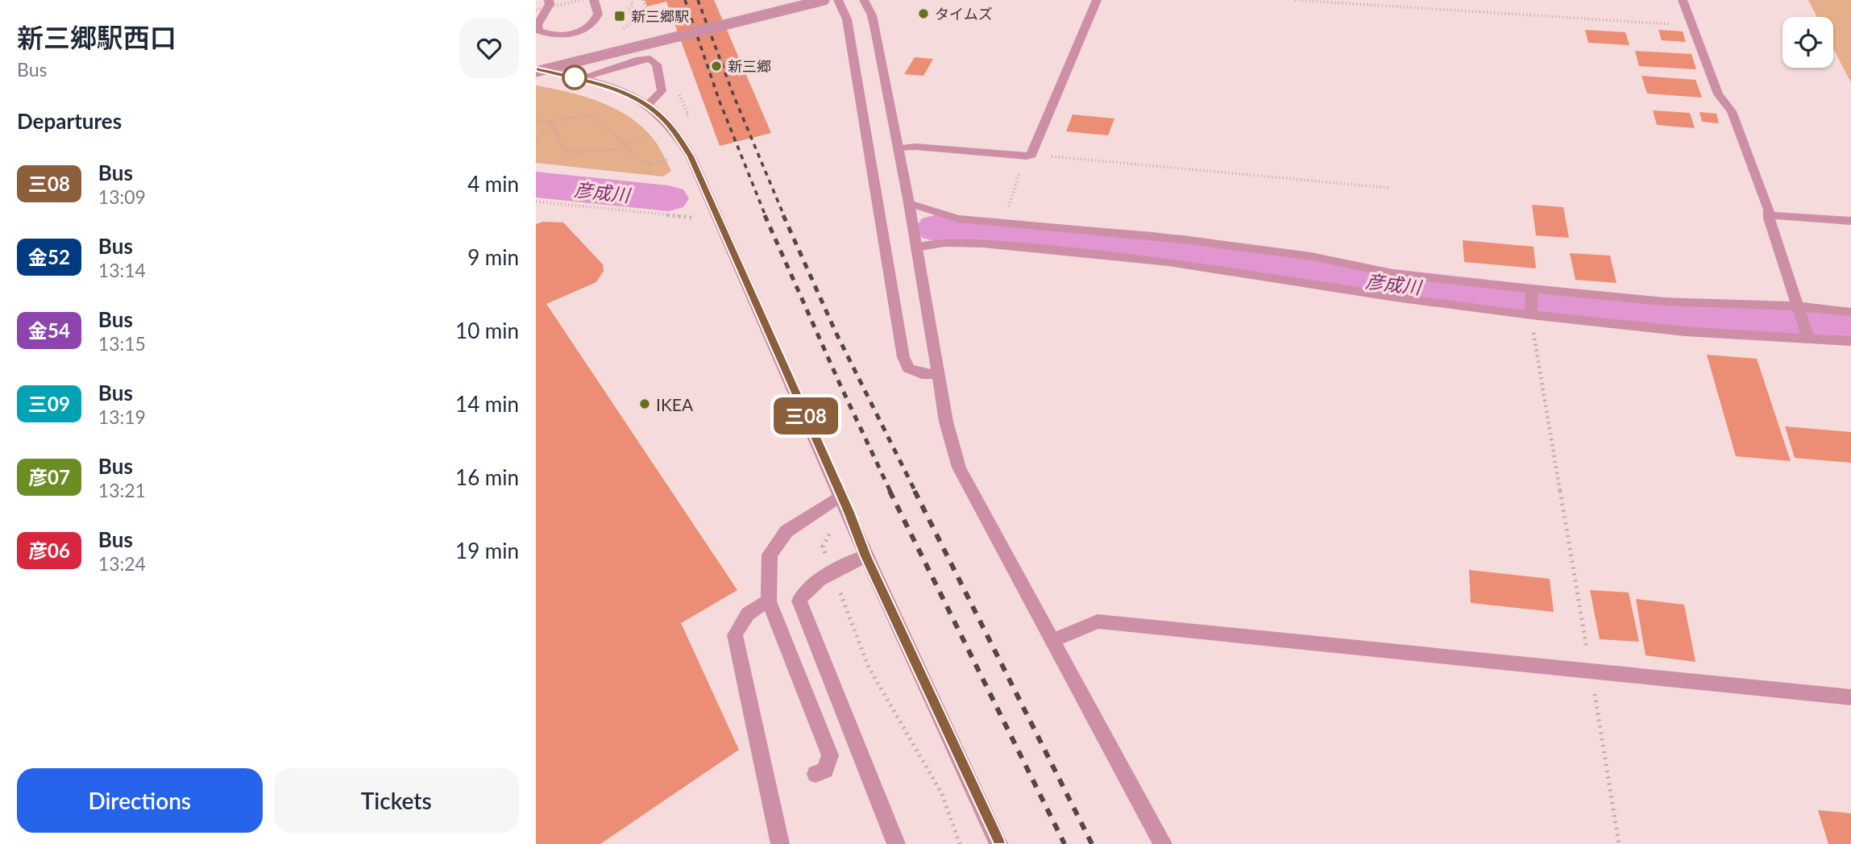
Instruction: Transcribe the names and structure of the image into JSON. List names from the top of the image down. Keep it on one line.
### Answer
{"water":["彦成川"],"places":{"other":["タイムズ","新三郷","IKEA"],"transit":["新三郷駅"]},"lines":["bus line 三08"],"page":{"heading":[["新三郷駅西口","Bus"],"Departures"],"on_map":"三08","list":[{"mark":"三08","name":"Bus","note":"13:09","value":"4 min"},{"mark":"金52","name":"Bus","note":"13:14","value":"9 min"},{"mark":"金54","name":"Bus","note":"13:15","value":"10 min"},{"mark":"三09","name":"Bus","note":"13:19","value":"14 min"},{"mark":"彦07","name":"Bus","note":"13:21","value":"16 min"},{"mark":"彦06","name":"Bus","note":"13:24","value":"19 min"}],"buttons":["Directions","Tickets"]}}
